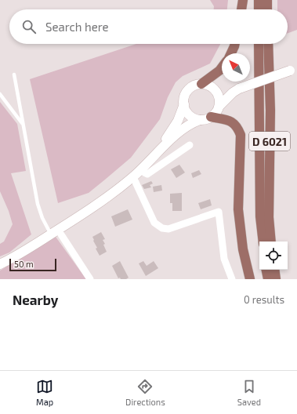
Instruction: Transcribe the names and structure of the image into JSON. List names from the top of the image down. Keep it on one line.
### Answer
{"streets":{"main road":["D 6021"]},"scale_bar":"50 m","north":"top left","page":{"search":"Search here","scale":"50 m","heading":["Nearby","0 results"],"nav":["Map","Directions","Saved"]}}
